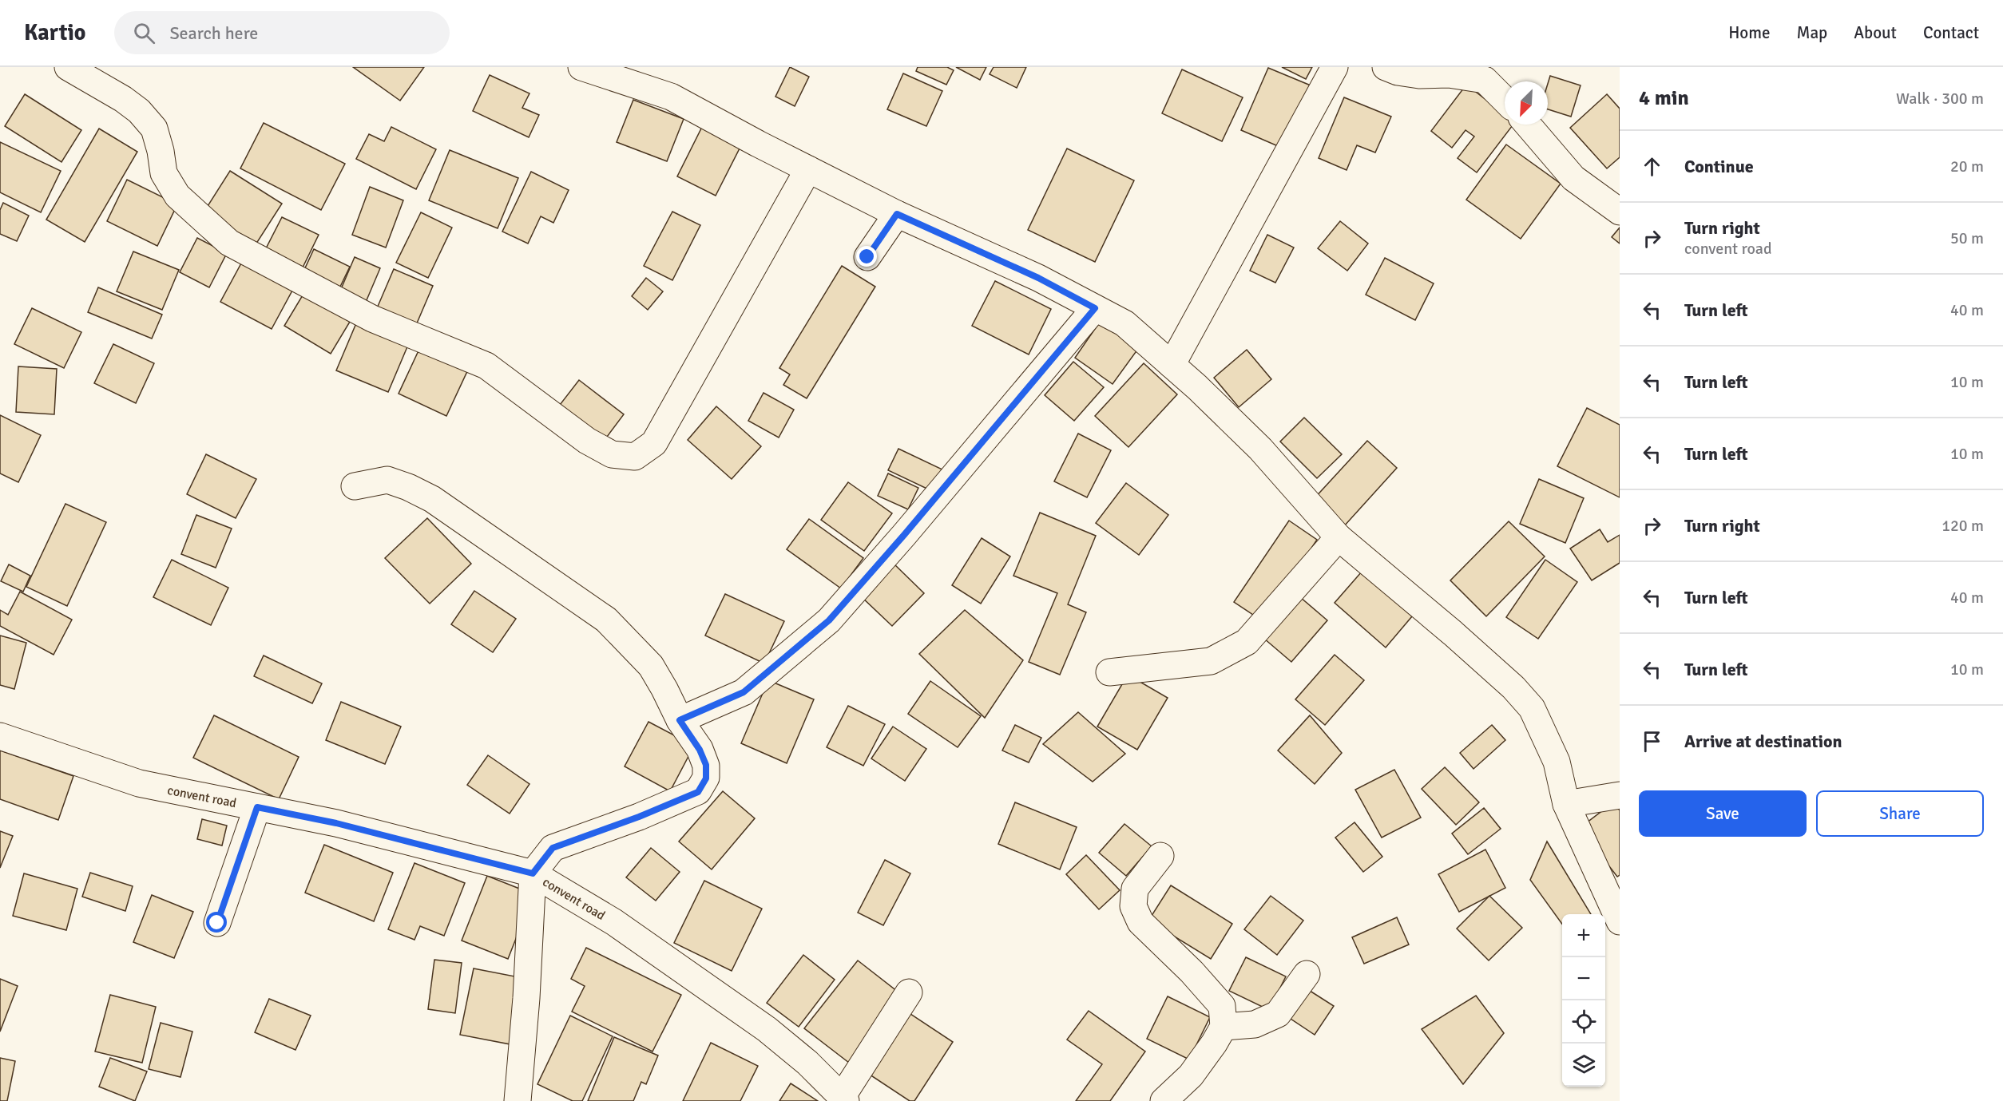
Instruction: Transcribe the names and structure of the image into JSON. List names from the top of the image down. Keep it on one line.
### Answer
{"streets":{"street":["convent road"]},"north":"bottom left","page":{"header":"Kartio","search":"Search here","nav":["Home","Map","About","Contact"],"heading":["4 min","Walk · 300 m"],"list":[["Continue","20 m"],["Turn right","convent road","50 m"],["Turn left","40 m"],["Turn left","10 m"],["Turn left","10 m"],["Turn right","120 m"],["Turn left","40 m"],["Turn left","10 m"],"Arrive at destination"],"buttons":["Save","Share"],"map_buttons":["+","−"]}}
